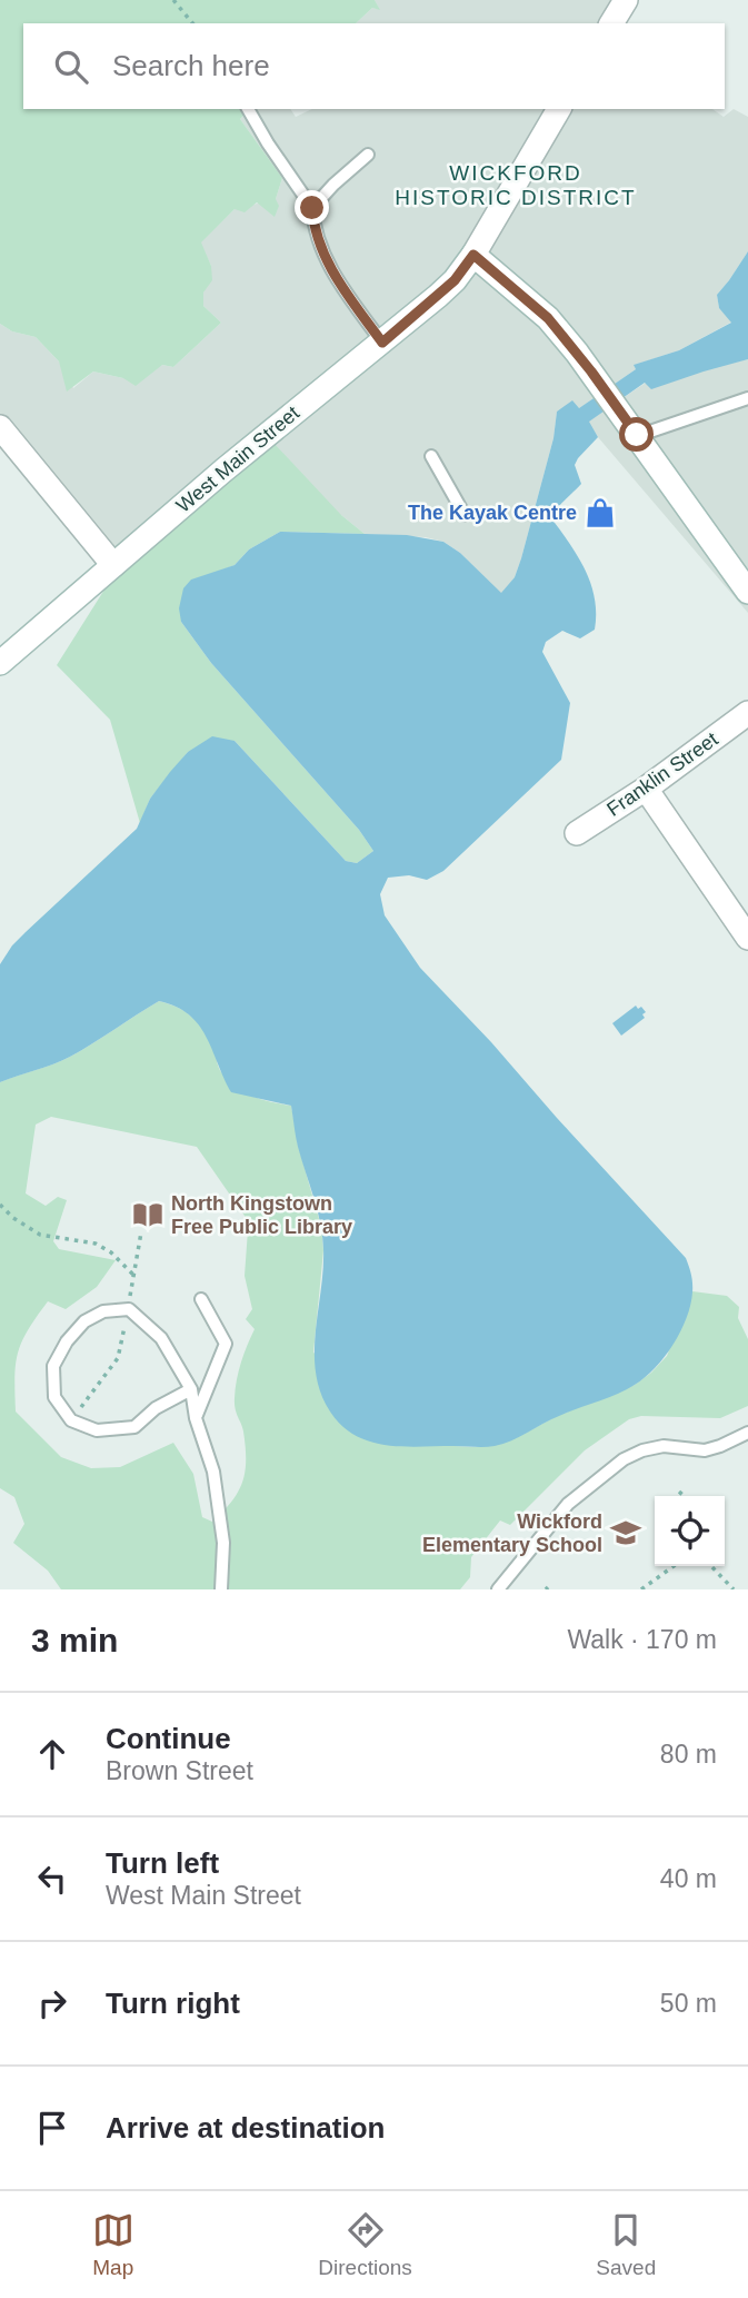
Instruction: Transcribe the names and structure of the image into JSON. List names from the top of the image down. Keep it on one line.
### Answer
{"streets":{"main road":["West Main Street","Franklin Street"]},"districts":["WICKFORD HISTORIC DISTRICT"],"places":{"shop":["The Kayak Centre"],"library":["North Kingstown Free Public Library"],"school or university":["Wickford Elementary School"]},"page":{"search":"Search here","heading":["3 min","Walk · 170 m"],"list":[["Continue","Brown Street","80 m"],["Turn left","West Main Street","40 m"],["Turn right","50 m"],"Arrive at destination"],"nav":["Map","Directions","Saved"]}}
